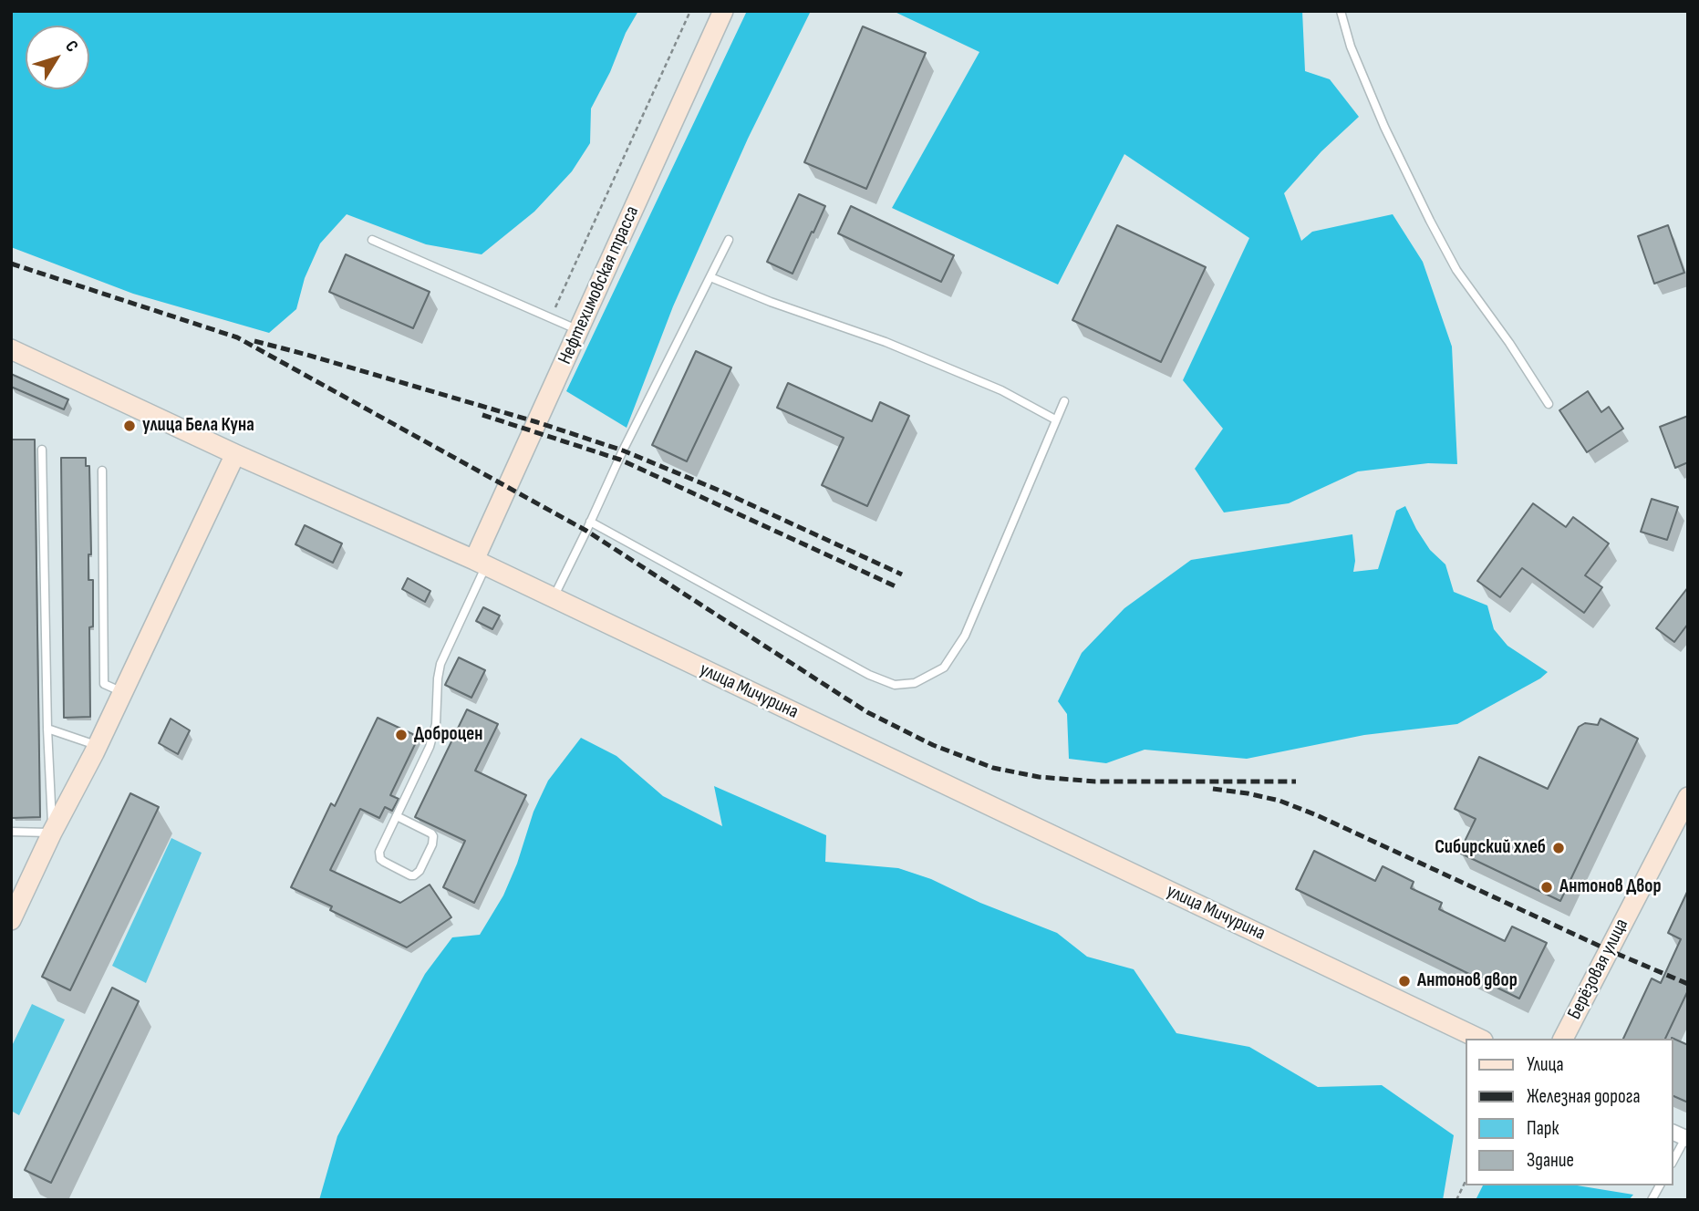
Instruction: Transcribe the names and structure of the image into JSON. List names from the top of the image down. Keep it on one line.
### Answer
{"streets":{"main road":["Нефтехимовская трасса","улица Мичурина","Берёзовая улица"]},"crossings":[["Нефтехимовская трасса","улица Мичурина"]],"places":["улица Бела Куна","Доброцен","Сибирский хлеб","Антонов Двор","Антонов двор"],"legend":["Улица","Железная дорога","Парк","Здание"],"north":"top right"}
